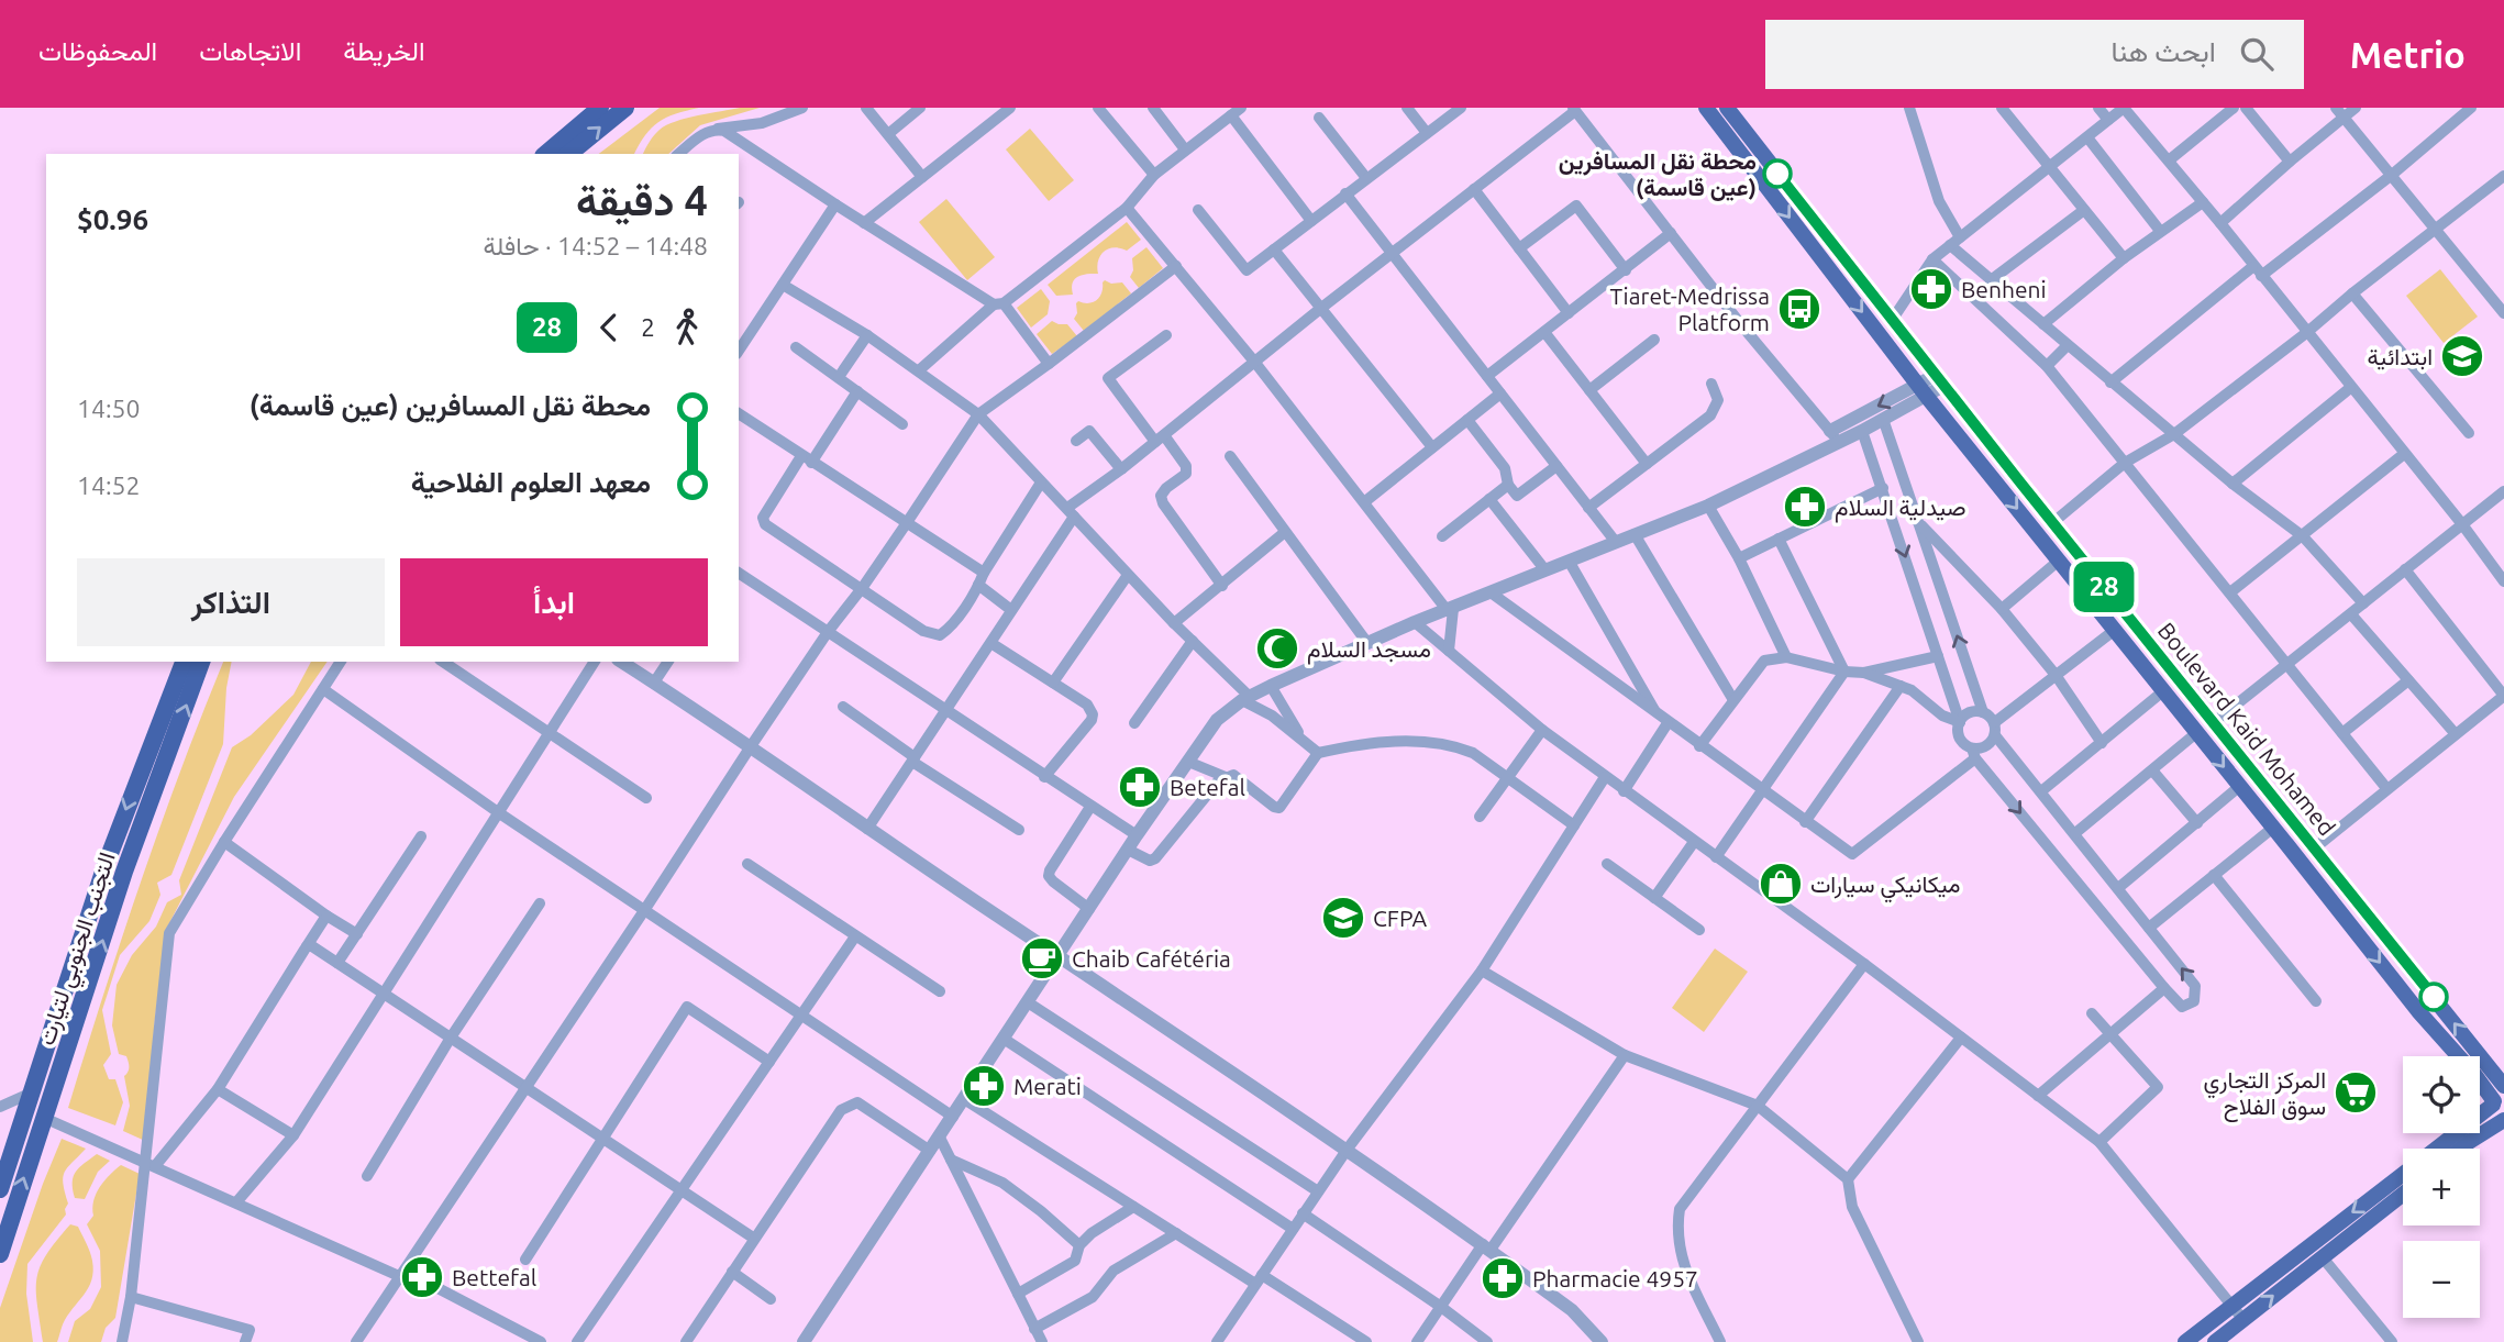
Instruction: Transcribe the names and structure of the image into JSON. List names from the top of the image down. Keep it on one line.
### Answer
{"streets":{"highway":["التجنب الجنوبي لتيارت"],"main road":["Boulevard Kaid Mohamed"]},"places":{"other":["محطة نقل المسافرين (عين قاسمة)"],"pharmacy":["Benheni","صيدلية السلام","Betefal","Merati","Bettefal","Pharmacie 4957"],"bus stop":["Tiaret-Medrissa Platform"],"school or university":["ابتدائية","CFPA"],"mosque":["مسجد السلام"],"shop":["ميكانيكي سيارات"],"cafe":["Chaib Cafétéria"],"supermarket":["المركز التجاري سوق الفلاح"]},"lines":["bus line 28"],"page":{"header":"Metrio","search":"ابحث هنا","nav":["الخريطة","الاتجاهات","المحفوظات"],"on_map":"28","heading":["4 دقيقة","14:48 – 14:52 · حافلة","$0.96"],"legs":["2","28"],"list":[{"name":"محطة نقل المسافرين (عين قاسمة)","value":"14:50"},{"name":"معهد العلوم الفلاحية","value":"14:52"}],"buttons":["ابدأ","التذاكر"],"map_buttons":["+","−"]}}
